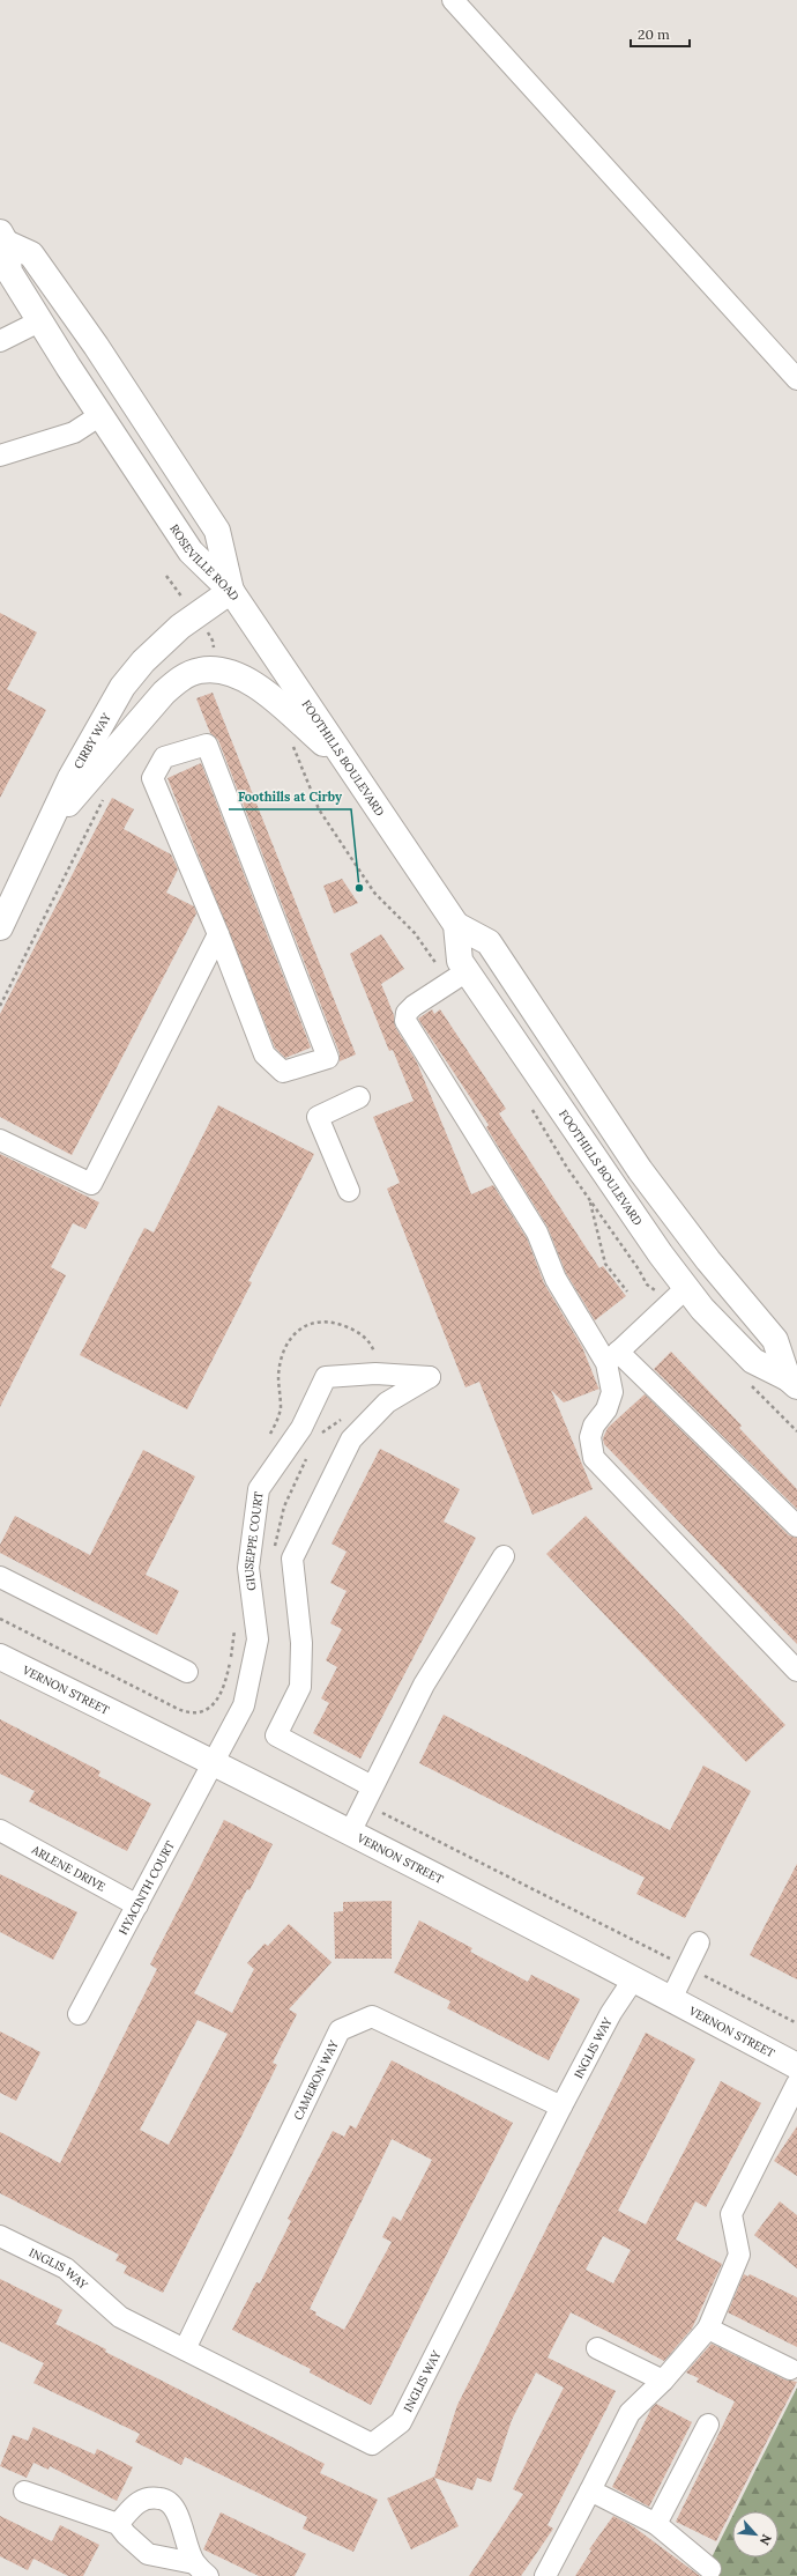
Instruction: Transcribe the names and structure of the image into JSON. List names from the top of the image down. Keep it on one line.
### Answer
{"streets":{"main road":["ROSEVILLE ROAD","CIRBY WAY","FOOTHILLS BOULEVARD","VERNON STREET"],"street":["GIUSEPPE COURT","ARLENE DRIVE","HYACINTH COURT","INGLIS WAY","CAMERON WAY"]},"crossings":[["ROSEVILLE ROAD","CIRBY WAY"],["ROSEVILLE ROAD","FOOTHILLS BOULEVARD"],["CIRBY WAY","FOOTHILLS BOULEVARD"],["GIUSEPPE COURT","VERNON STREET"],["GIUSEPPE COURT","HYACINTH COURT"],["VERNON STREET","HYACINTH COURT"],["VERNON STREET","INGLIS WAY"],["ARLENE DRIVE","HYACINTH COURT"],["INGLIS WAY","CAMERON WAY"]],"places":["Foothills at Cirby"],"scale_bar":"20 m","north":"bottom right"}
